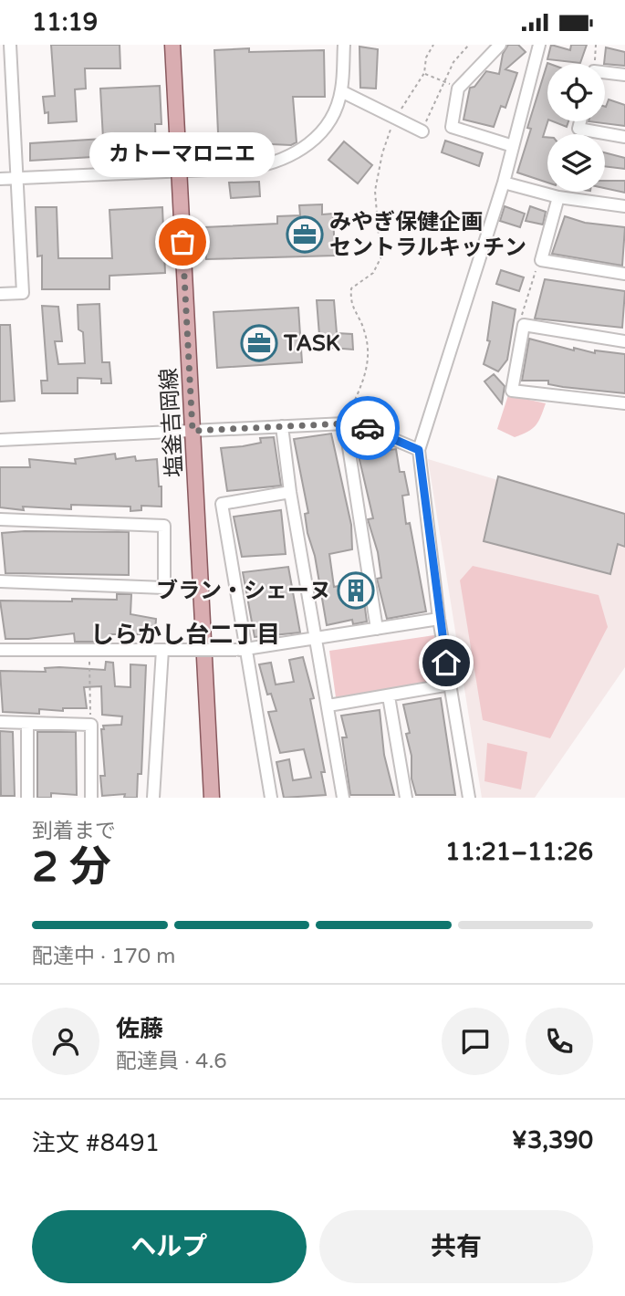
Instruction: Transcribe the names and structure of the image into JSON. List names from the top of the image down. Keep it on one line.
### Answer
{"streets":{"main road":["塩釜吉岡線"]},"districts":["しらかし台二丁目"],"places":{"office":["みやぎ保健企画 セントラルキッチン","TASK"],"other":["カトーマロニエ"],"building":["ブラン・シェーヌ"]},"page":{"status":"11:19","bubble":"カトーマロニエ","heading":["2 分","到着まで","11:21–11:26"],"panel":["佐藤","配達員 · 4.6","注文 #8491","¥3,390"],"bar":"配達中 · 170 m","buttons":["ヘルプ","共有"]}}
